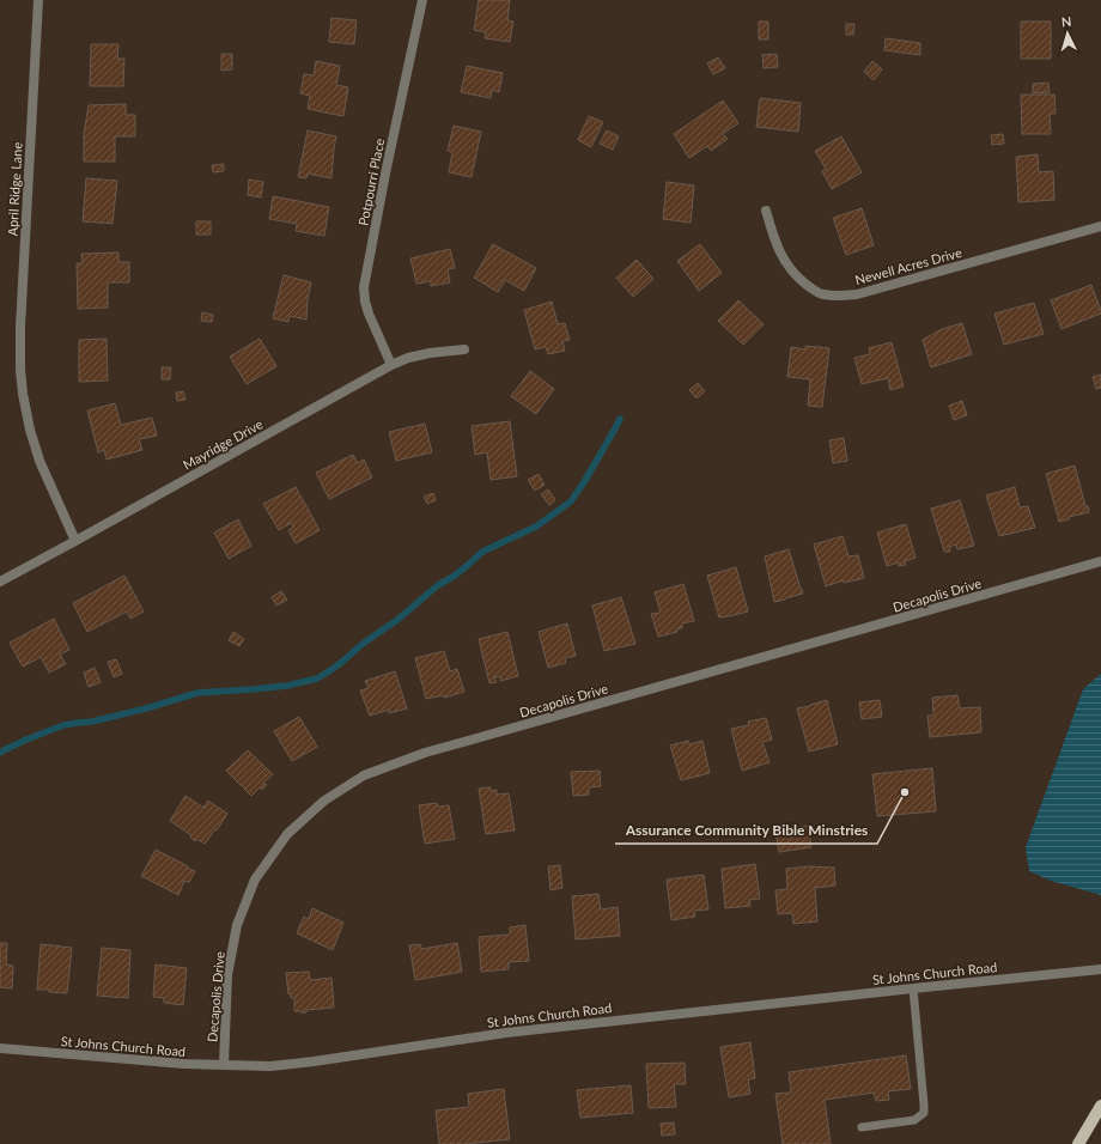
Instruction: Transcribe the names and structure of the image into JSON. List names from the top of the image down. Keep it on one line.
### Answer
{"streets":{"street":["Potpourri Place","April Ridge Lane","Newell Acres Drive","Mayridge Drive","Decapolis Drive","St Johns Church Road"]},"crossings":[["Potpourri Place","Mayridge Drive"],["April Ridge Lane","Mayridge Drive"],["Decapolis Drive","St Johns Church Road"]],"places":["Assurance Community Bible Minstries"],"north":"top"}
